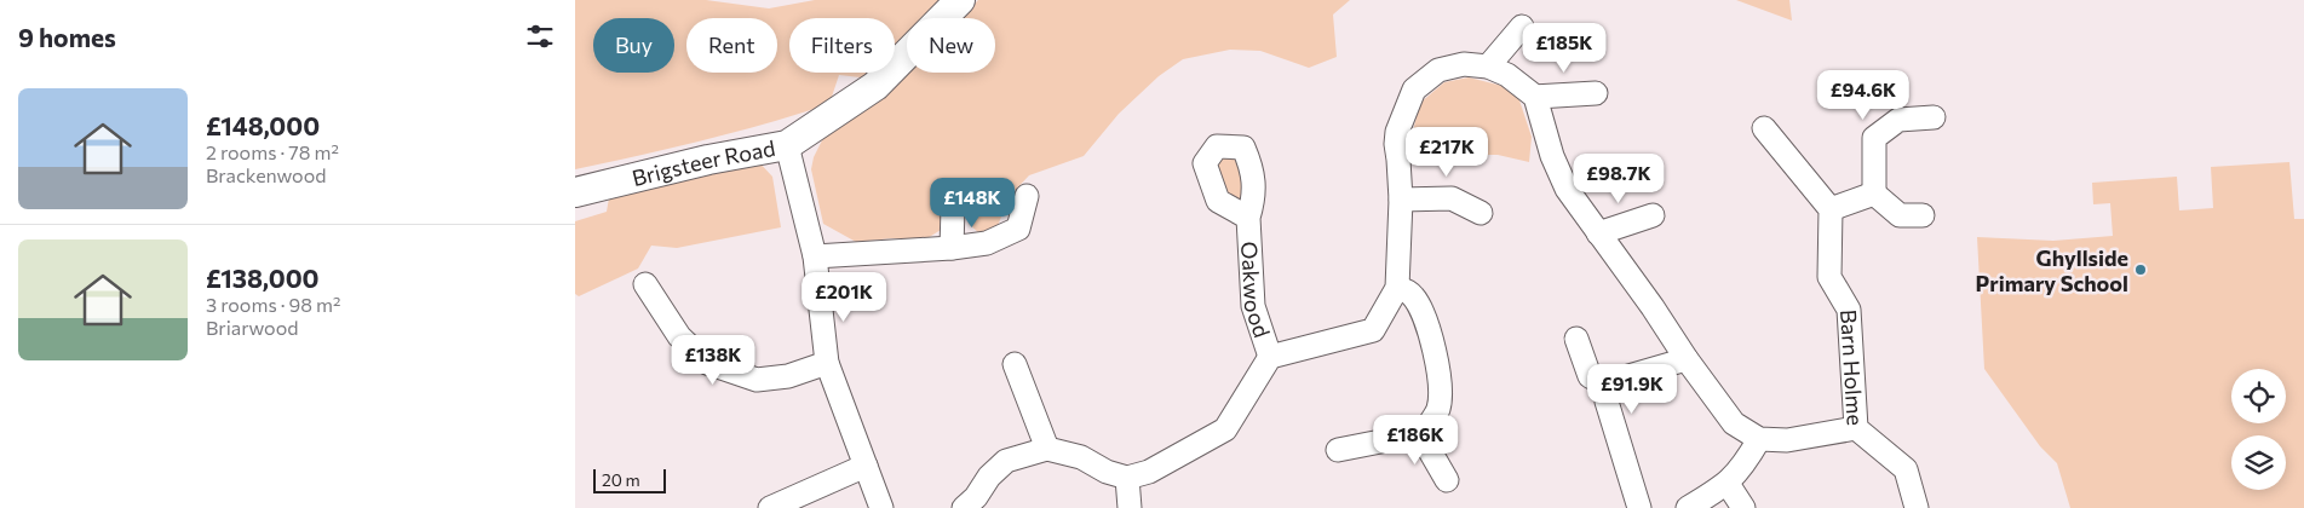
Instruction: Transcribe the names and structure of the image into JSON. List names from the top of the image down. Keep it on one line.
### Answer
{"streets":{"street":["Brigsteer Road","Oakwood","Barn Holme"]},"places":["Ghyllside Primary School"],"scale_bar":"20 m","page":{"heading":"9 homes","chip":["Buy","Rent","Filters","New"],"price":["£185K","£94.6K","£217K","£98.7K","£148K","£201K","£138K","£91.9K","£186K"],"list":[{"name":"£148,000","note":"2 rooms · 78 m² · Brackenwood"},{"name":"£138,000","note":"3 rooms · 98 m² · Briarwood"}],"scale":"20 m"}}
